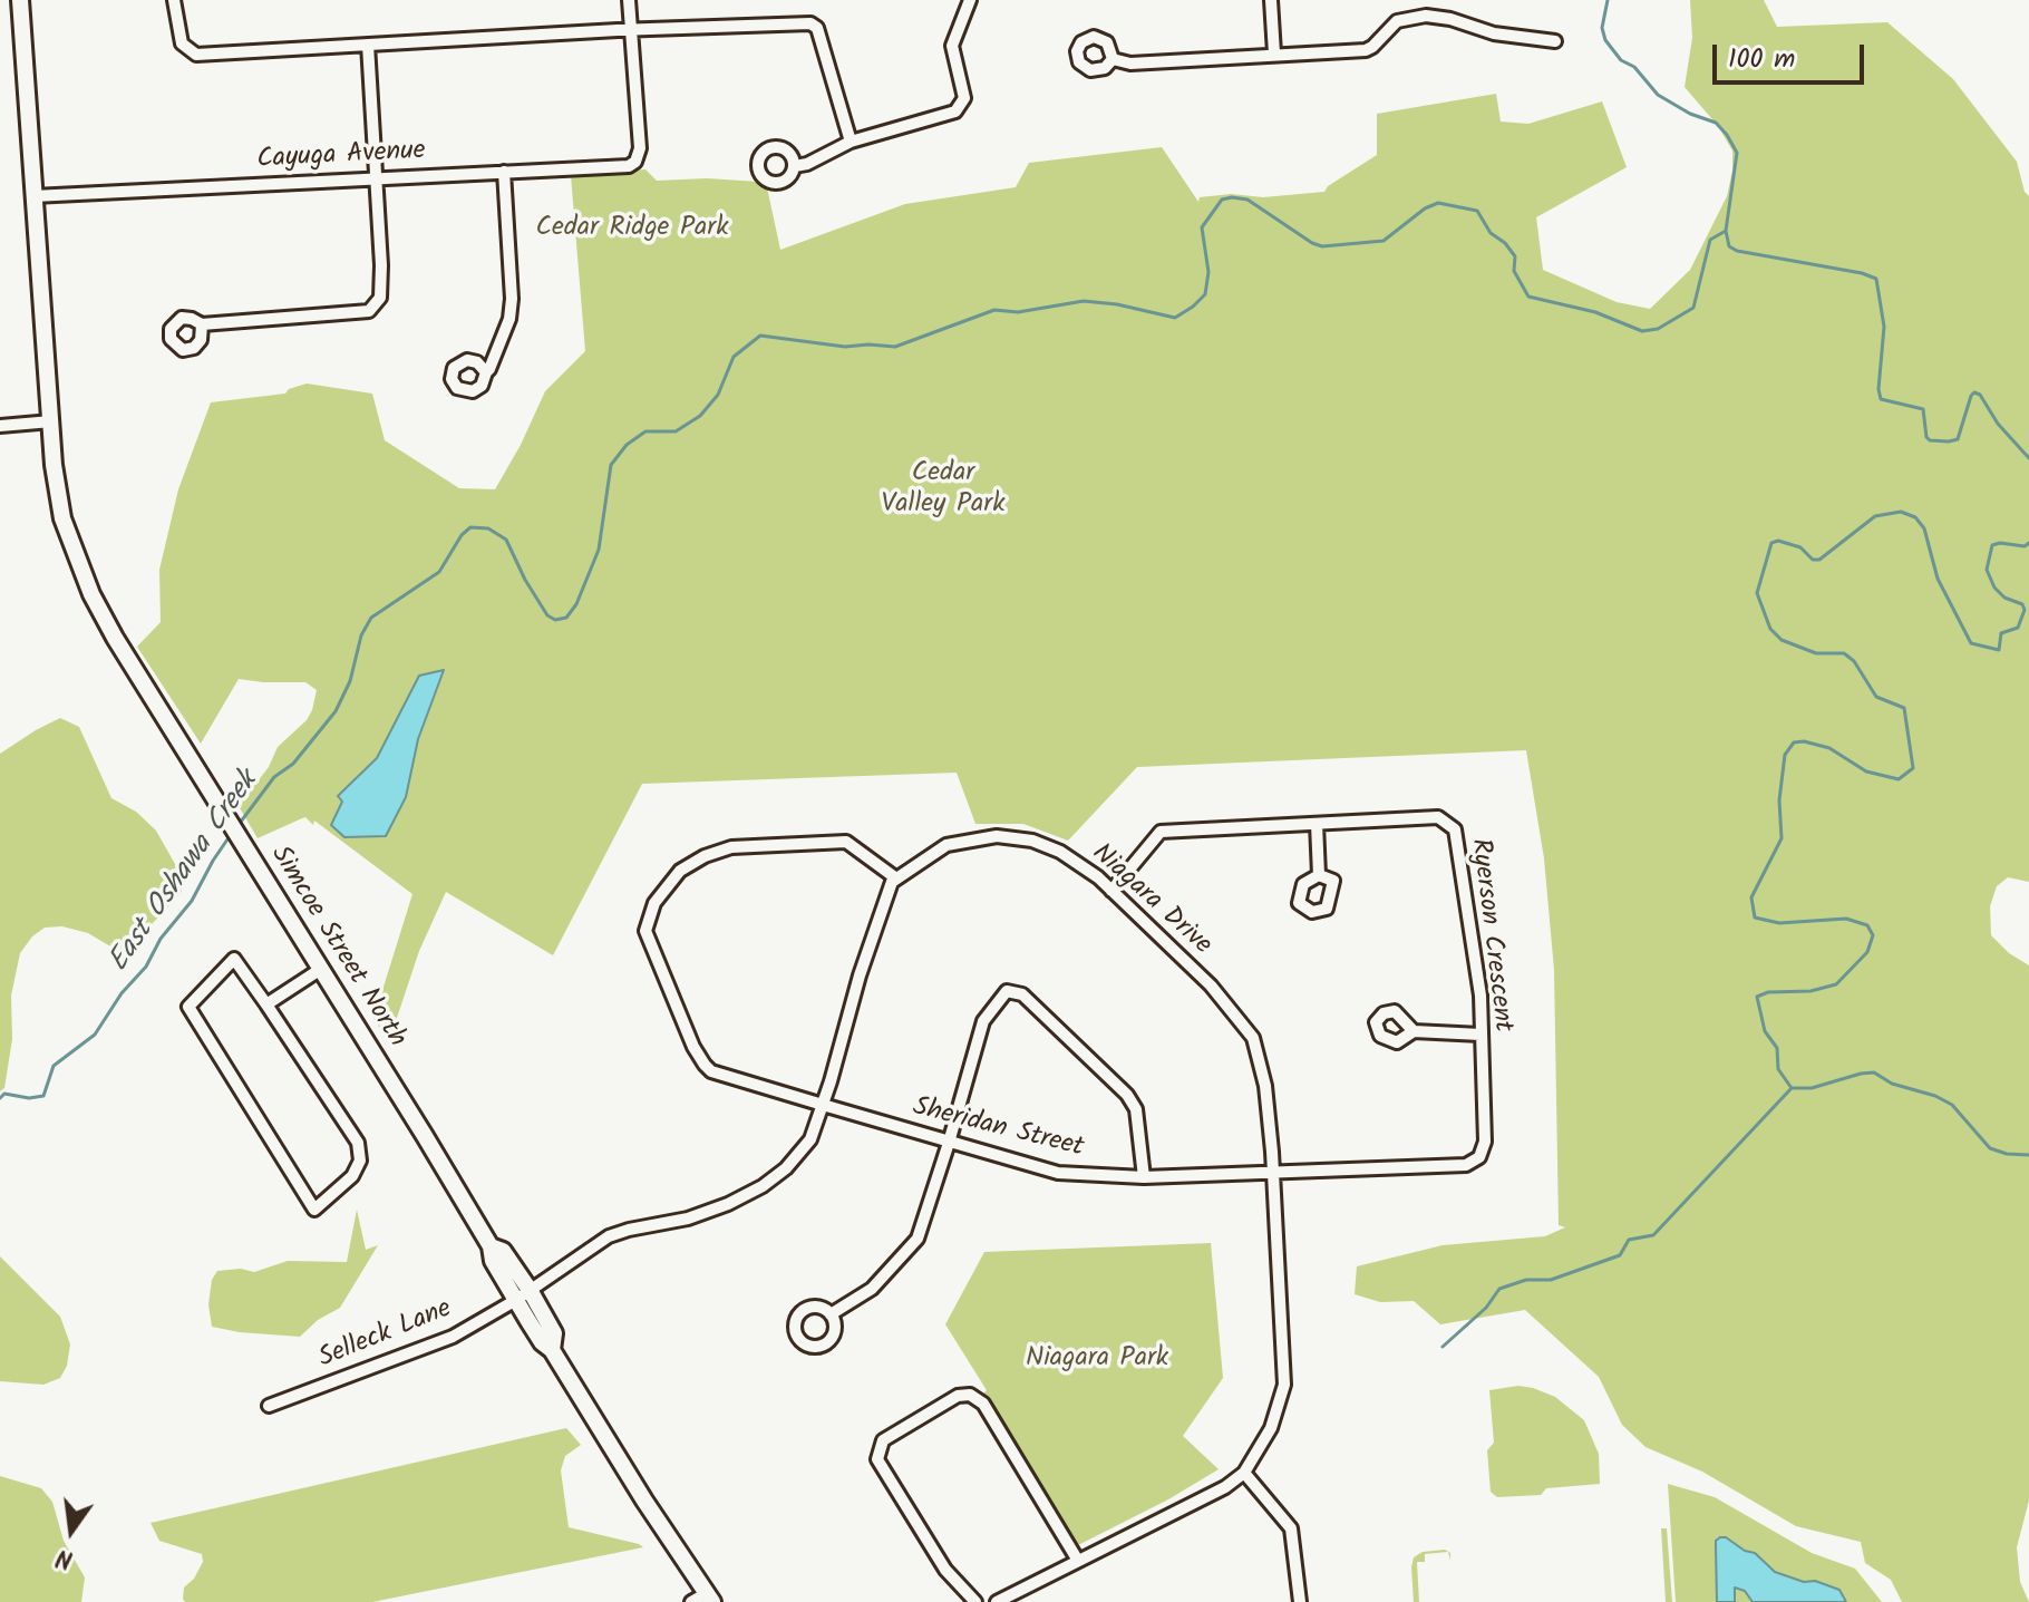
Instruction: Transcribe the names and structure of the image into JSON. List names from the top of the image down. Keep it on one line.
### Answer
{"streets":{"main road":["Simcoe Street North"],"street":["Cayuga Avenue","Niagara Drive","Ryerson Crescent","Sheridan Street","Selleck Lane"]},"crossings":[["Cayuga Avenue","Simcoe Street North"],["Niagara Drive","Ryerson Crescent"],["Niagara Drive","Sheridan Street"],["Ryerson Crescent","Sheridan Street"],["Simcoe Street North","Selleck Lane"]],"water":["East Oshawa Creek"],"parks":["Cedar Ridge Park","Cedar Valley Park","Niagara Park"],"scale_bar":"100 m","north":"bottom"}
